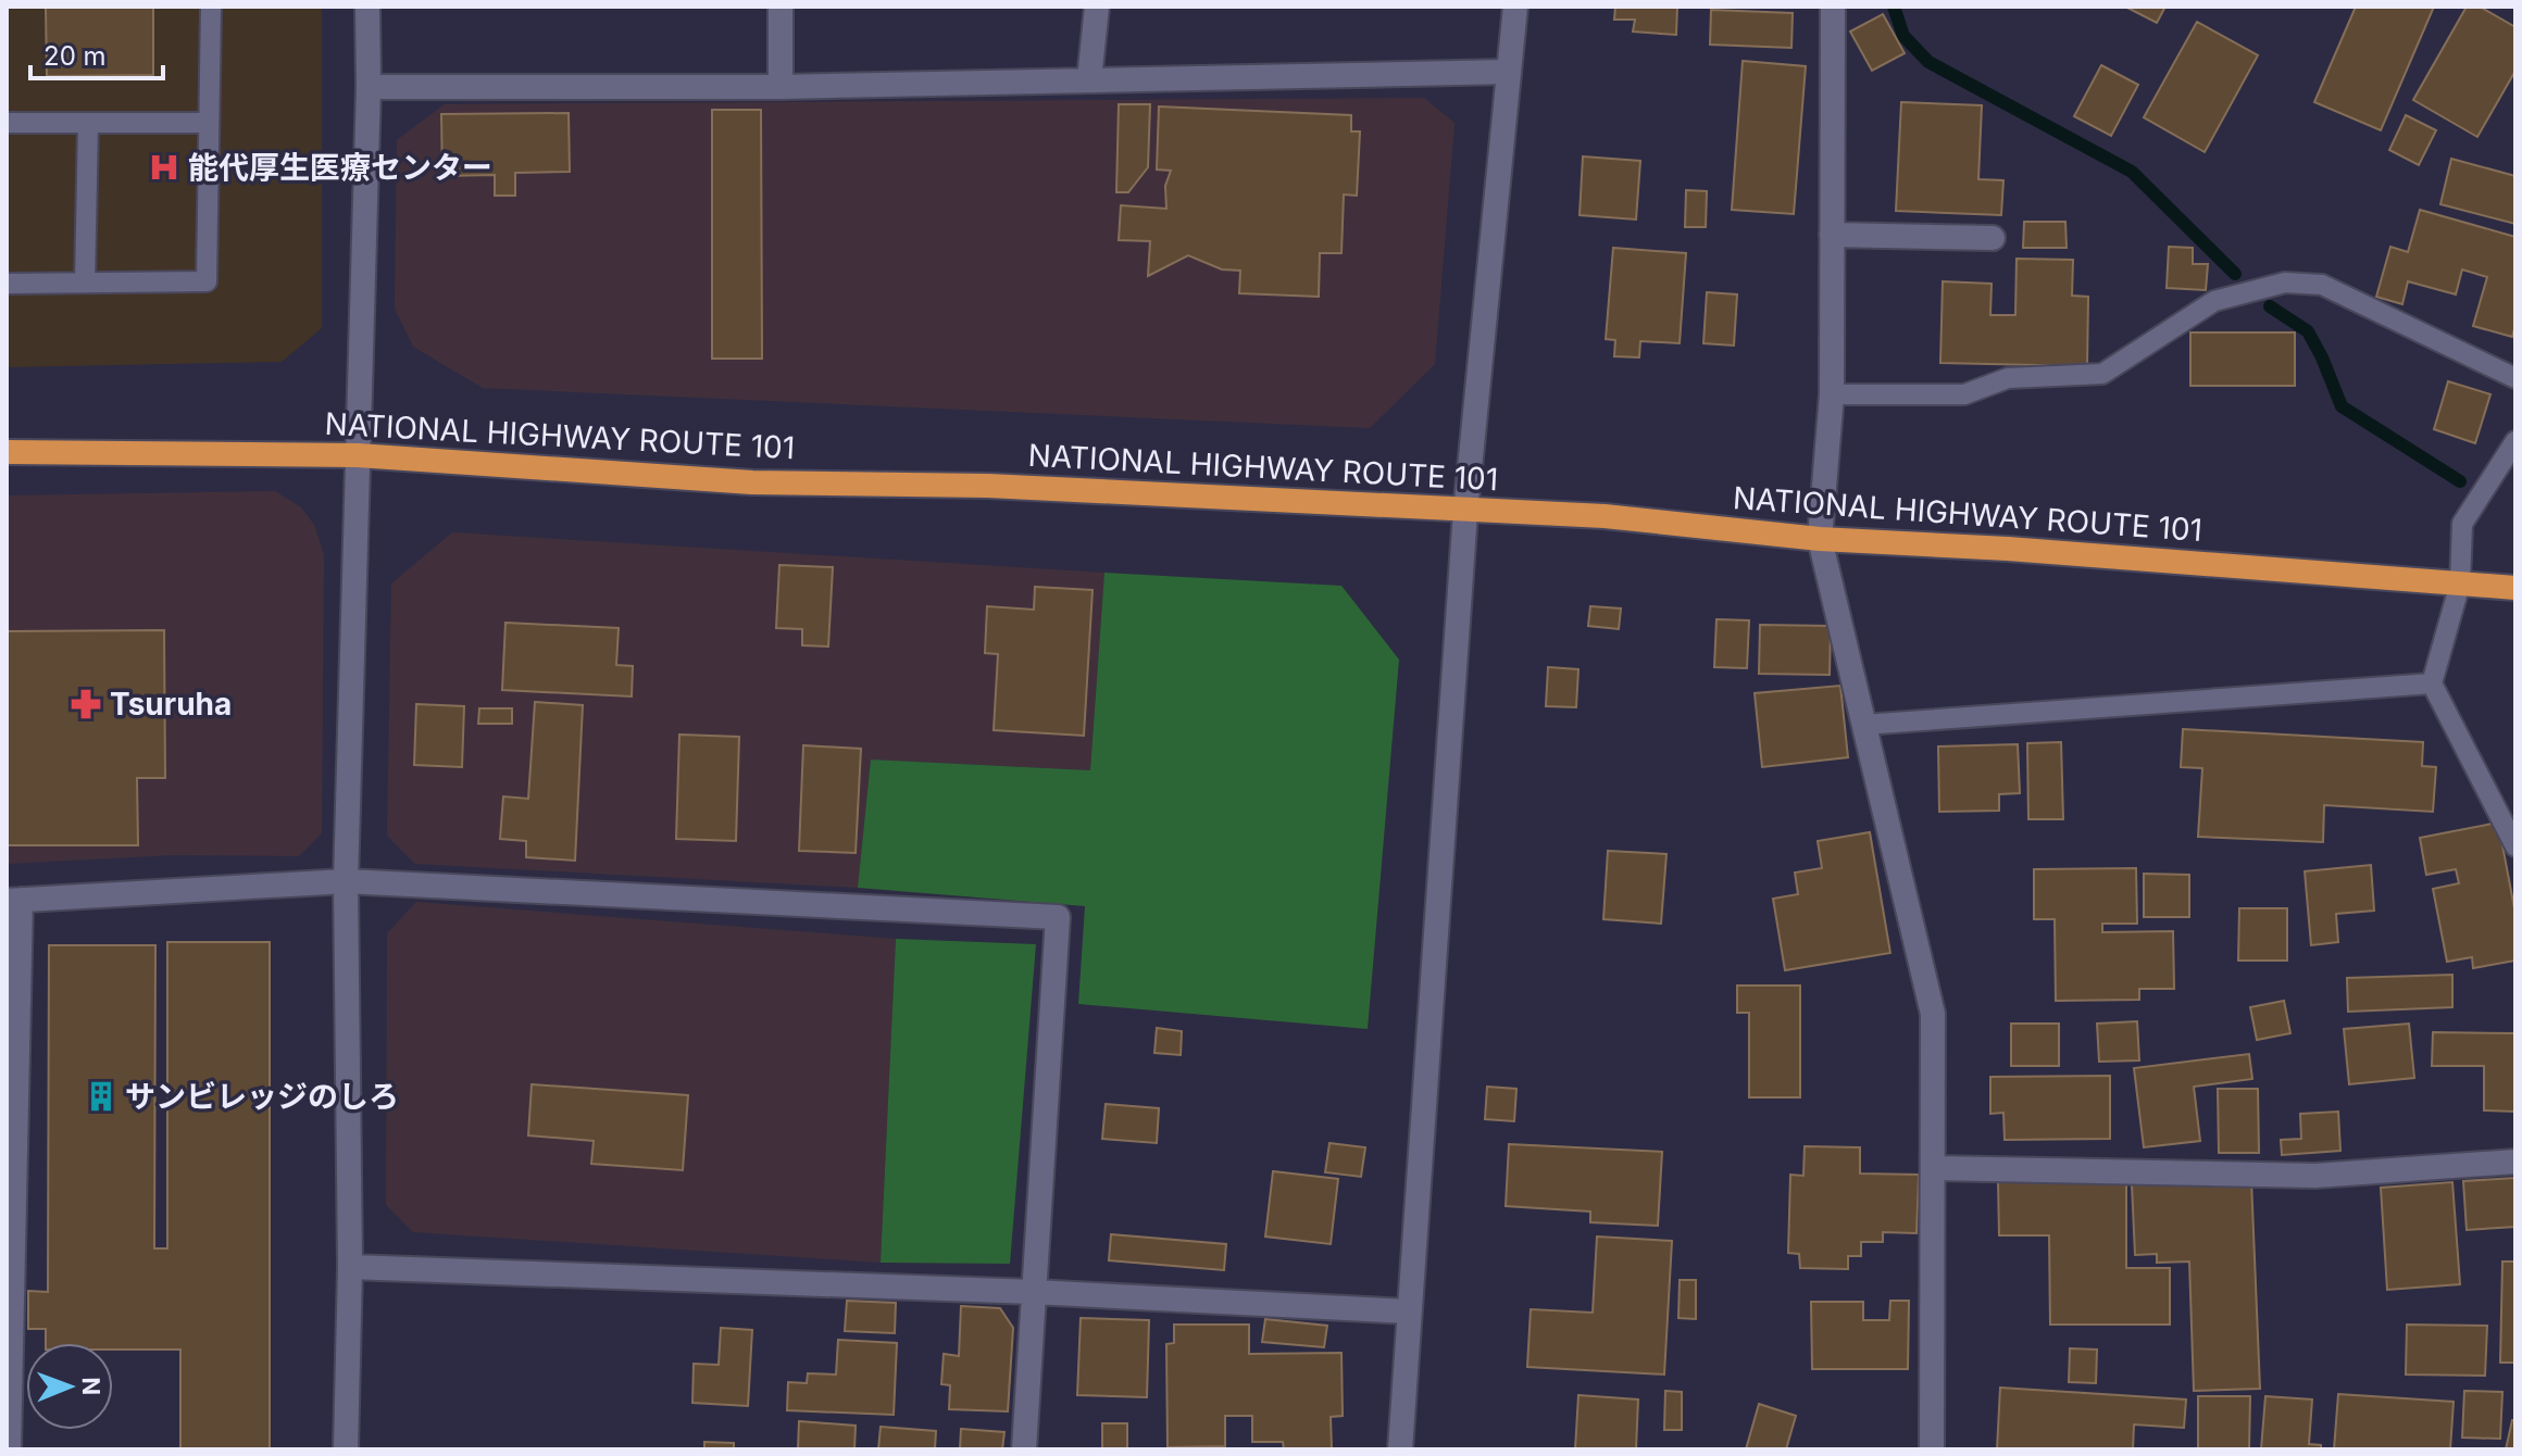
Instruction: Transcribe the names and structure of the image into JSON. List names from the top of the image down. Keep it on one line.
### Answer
{"streets":{"highway":["NATIONAL HIGHWAY ROUTE 101"]},"places":{"hospital":["能代厚生医療センター"],"pharmacy":["Tsuruha"],"building":["サンビレッジのしろ"]},"scale_bar":"20 m","north":"right"}
